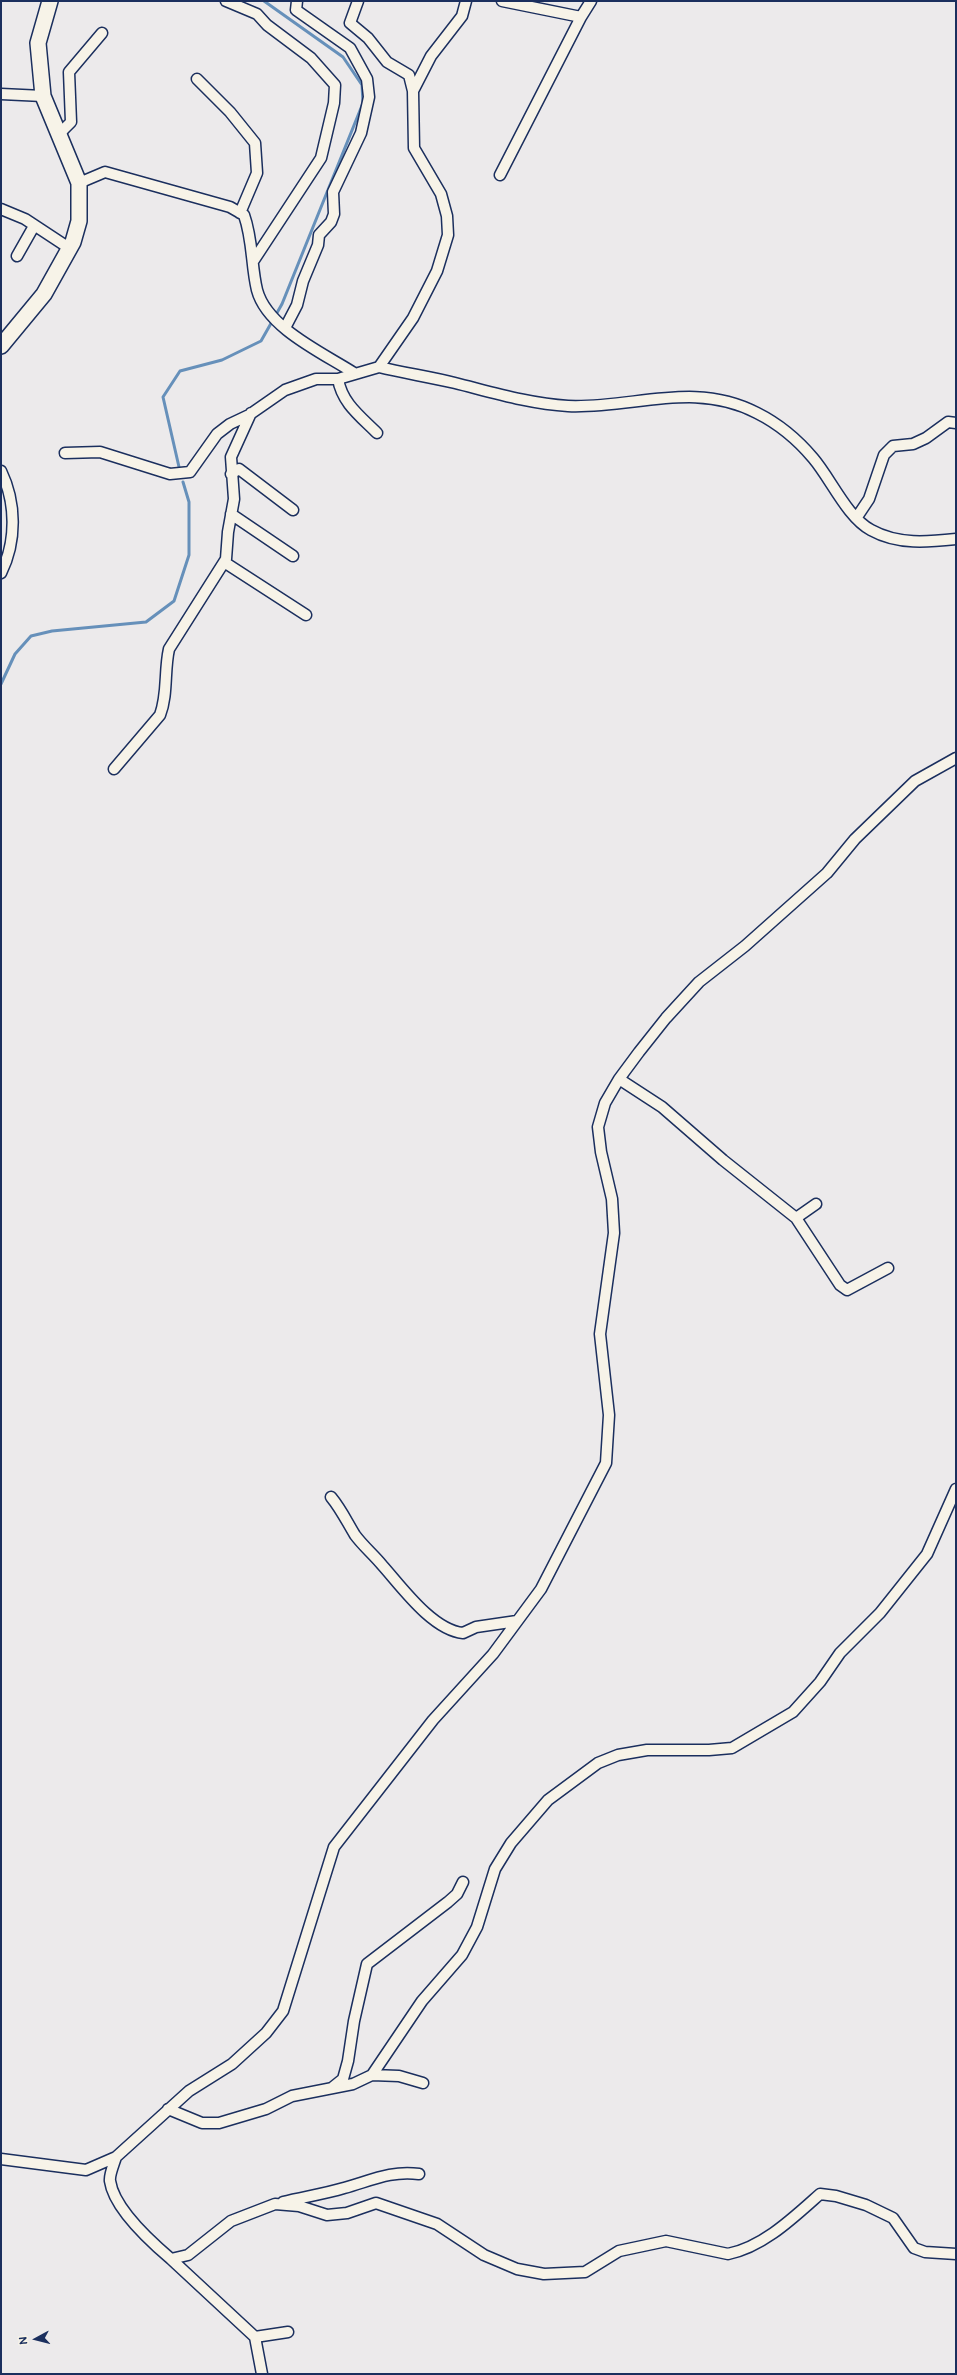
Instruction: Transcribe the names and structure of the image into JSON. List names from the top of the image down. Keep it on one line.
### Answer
{"north":"left"}
